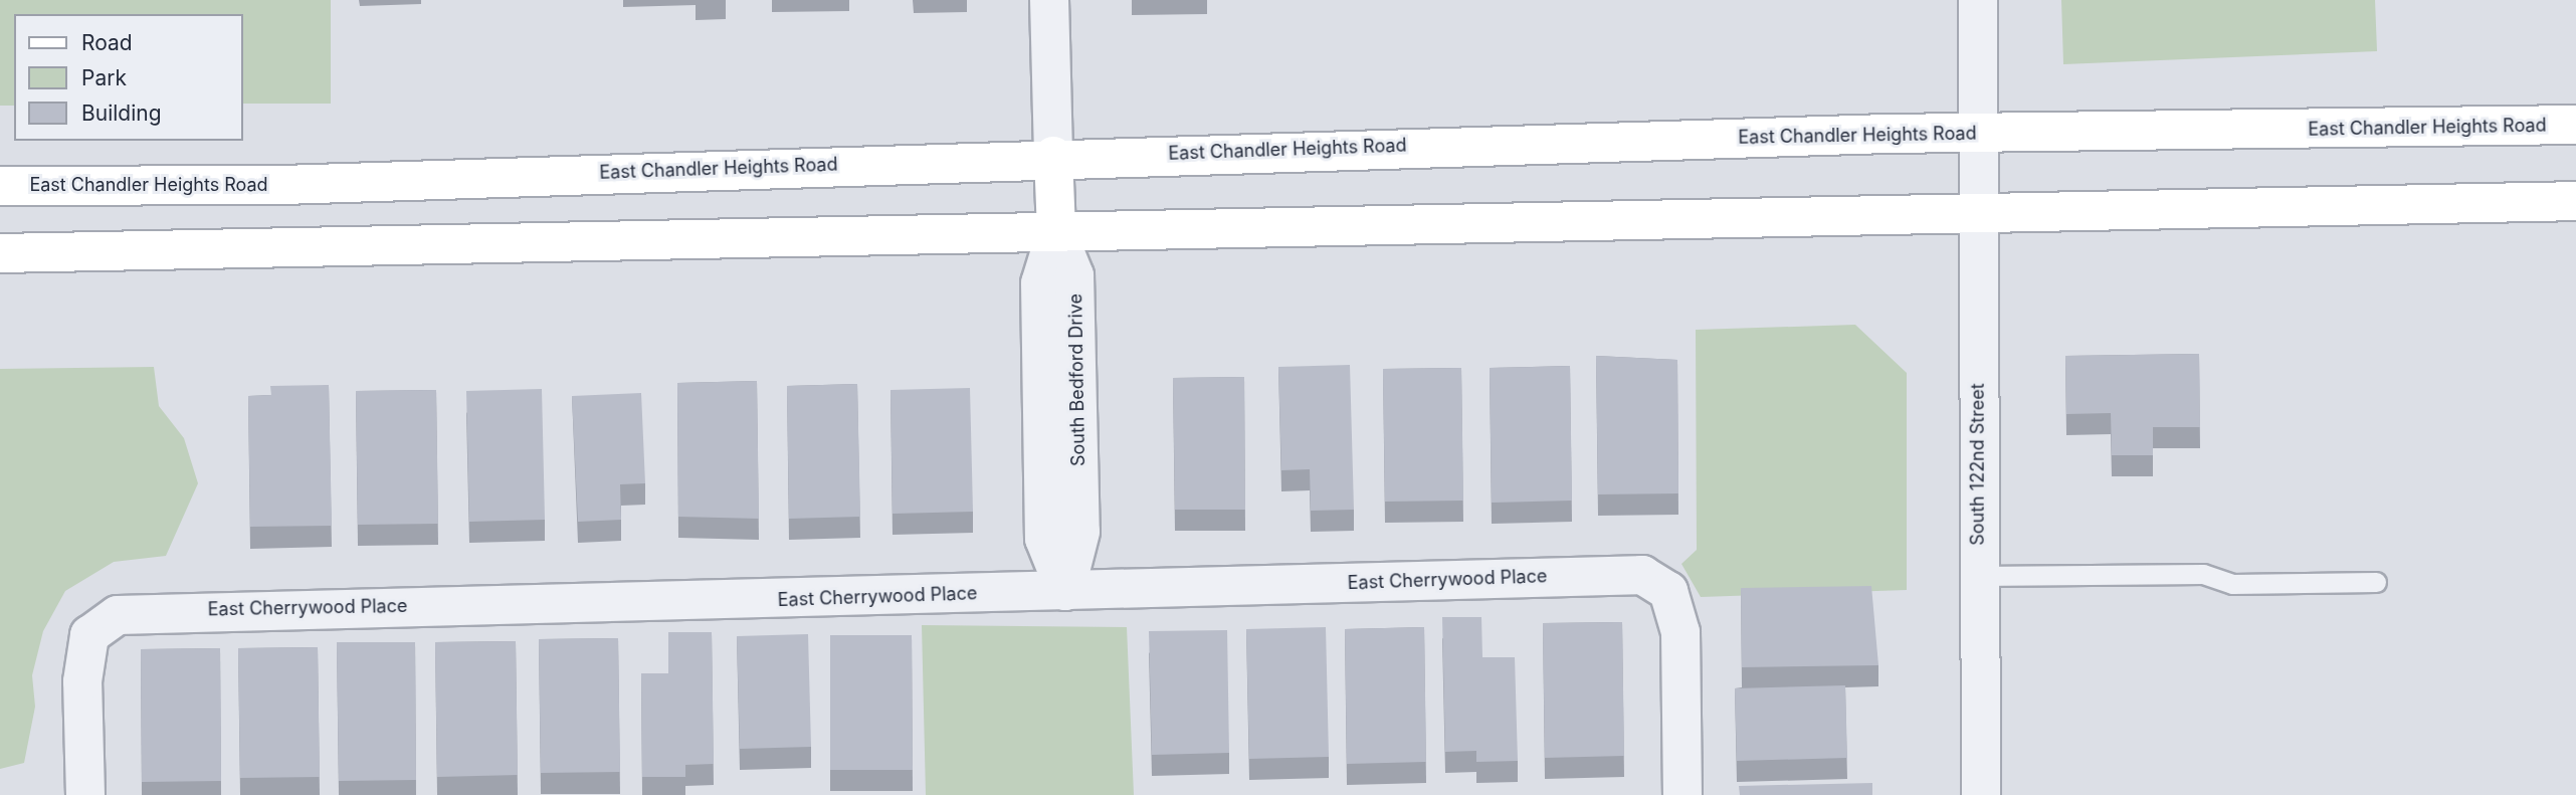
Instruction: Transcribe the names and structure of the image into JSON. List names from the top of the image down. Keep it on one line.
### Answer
{"streets":{"main road":["East Chandler Heights Road"],"street":["South Bedford Drive","South 122nd Street","East Cherrywood Place"]},"crossings":[["East Chandler Heights Road","South 122nd Street"],["South Bedford Drive","East Cherrywood Place"]],"legend":["Road","Park","Building"]}
